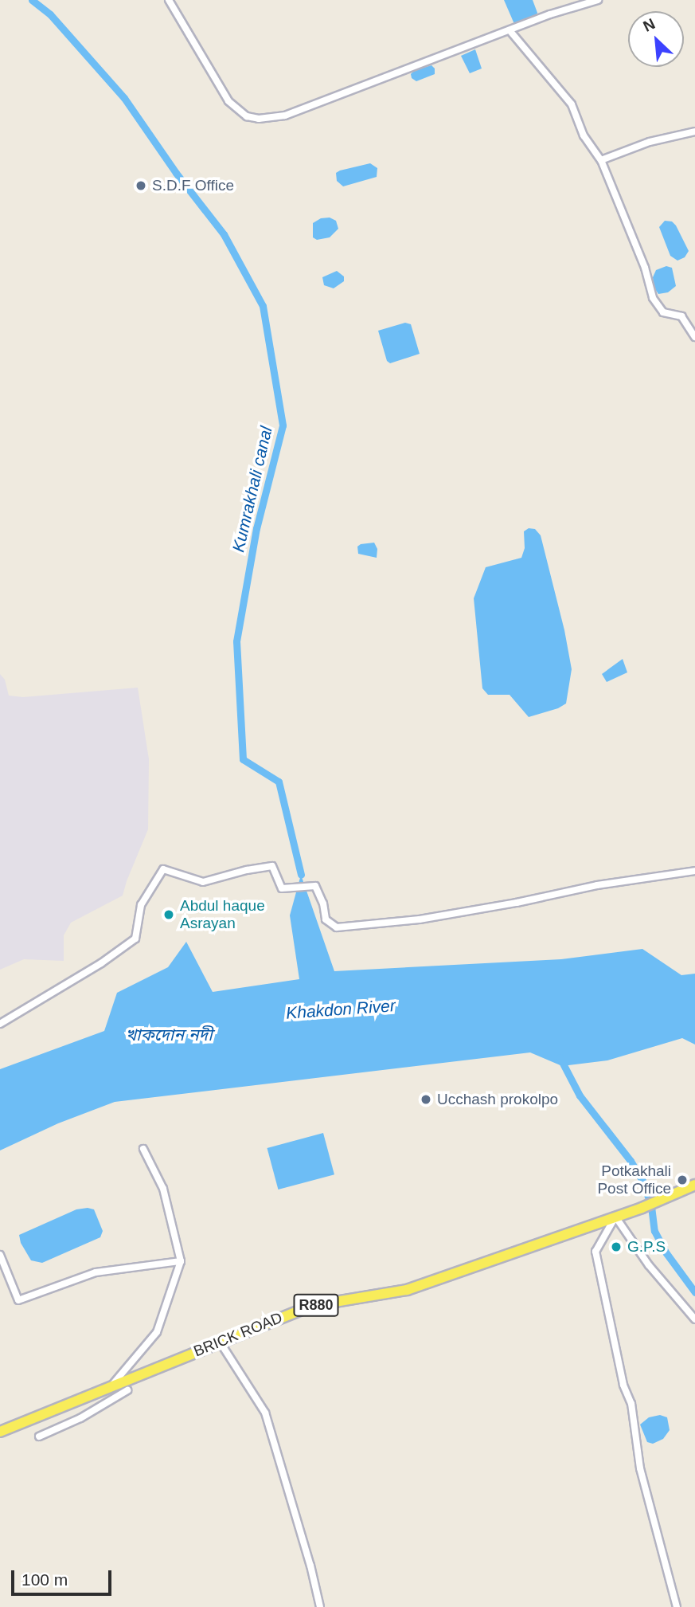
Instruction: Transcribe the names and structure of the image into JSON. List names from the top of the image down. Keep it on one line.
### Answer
{"streets":{"main road":["R880","BRICK ROAD"]},"water":["Kumrakhali canal","Khakdon River","খাকদোন নদী"],"places":["S.D.F Office","Abdul haque Asrayan","Ucchash prokolpo","Potkakhali Post Office","G.P.S"],"scale_bar":"100 m","north":"top left"}
